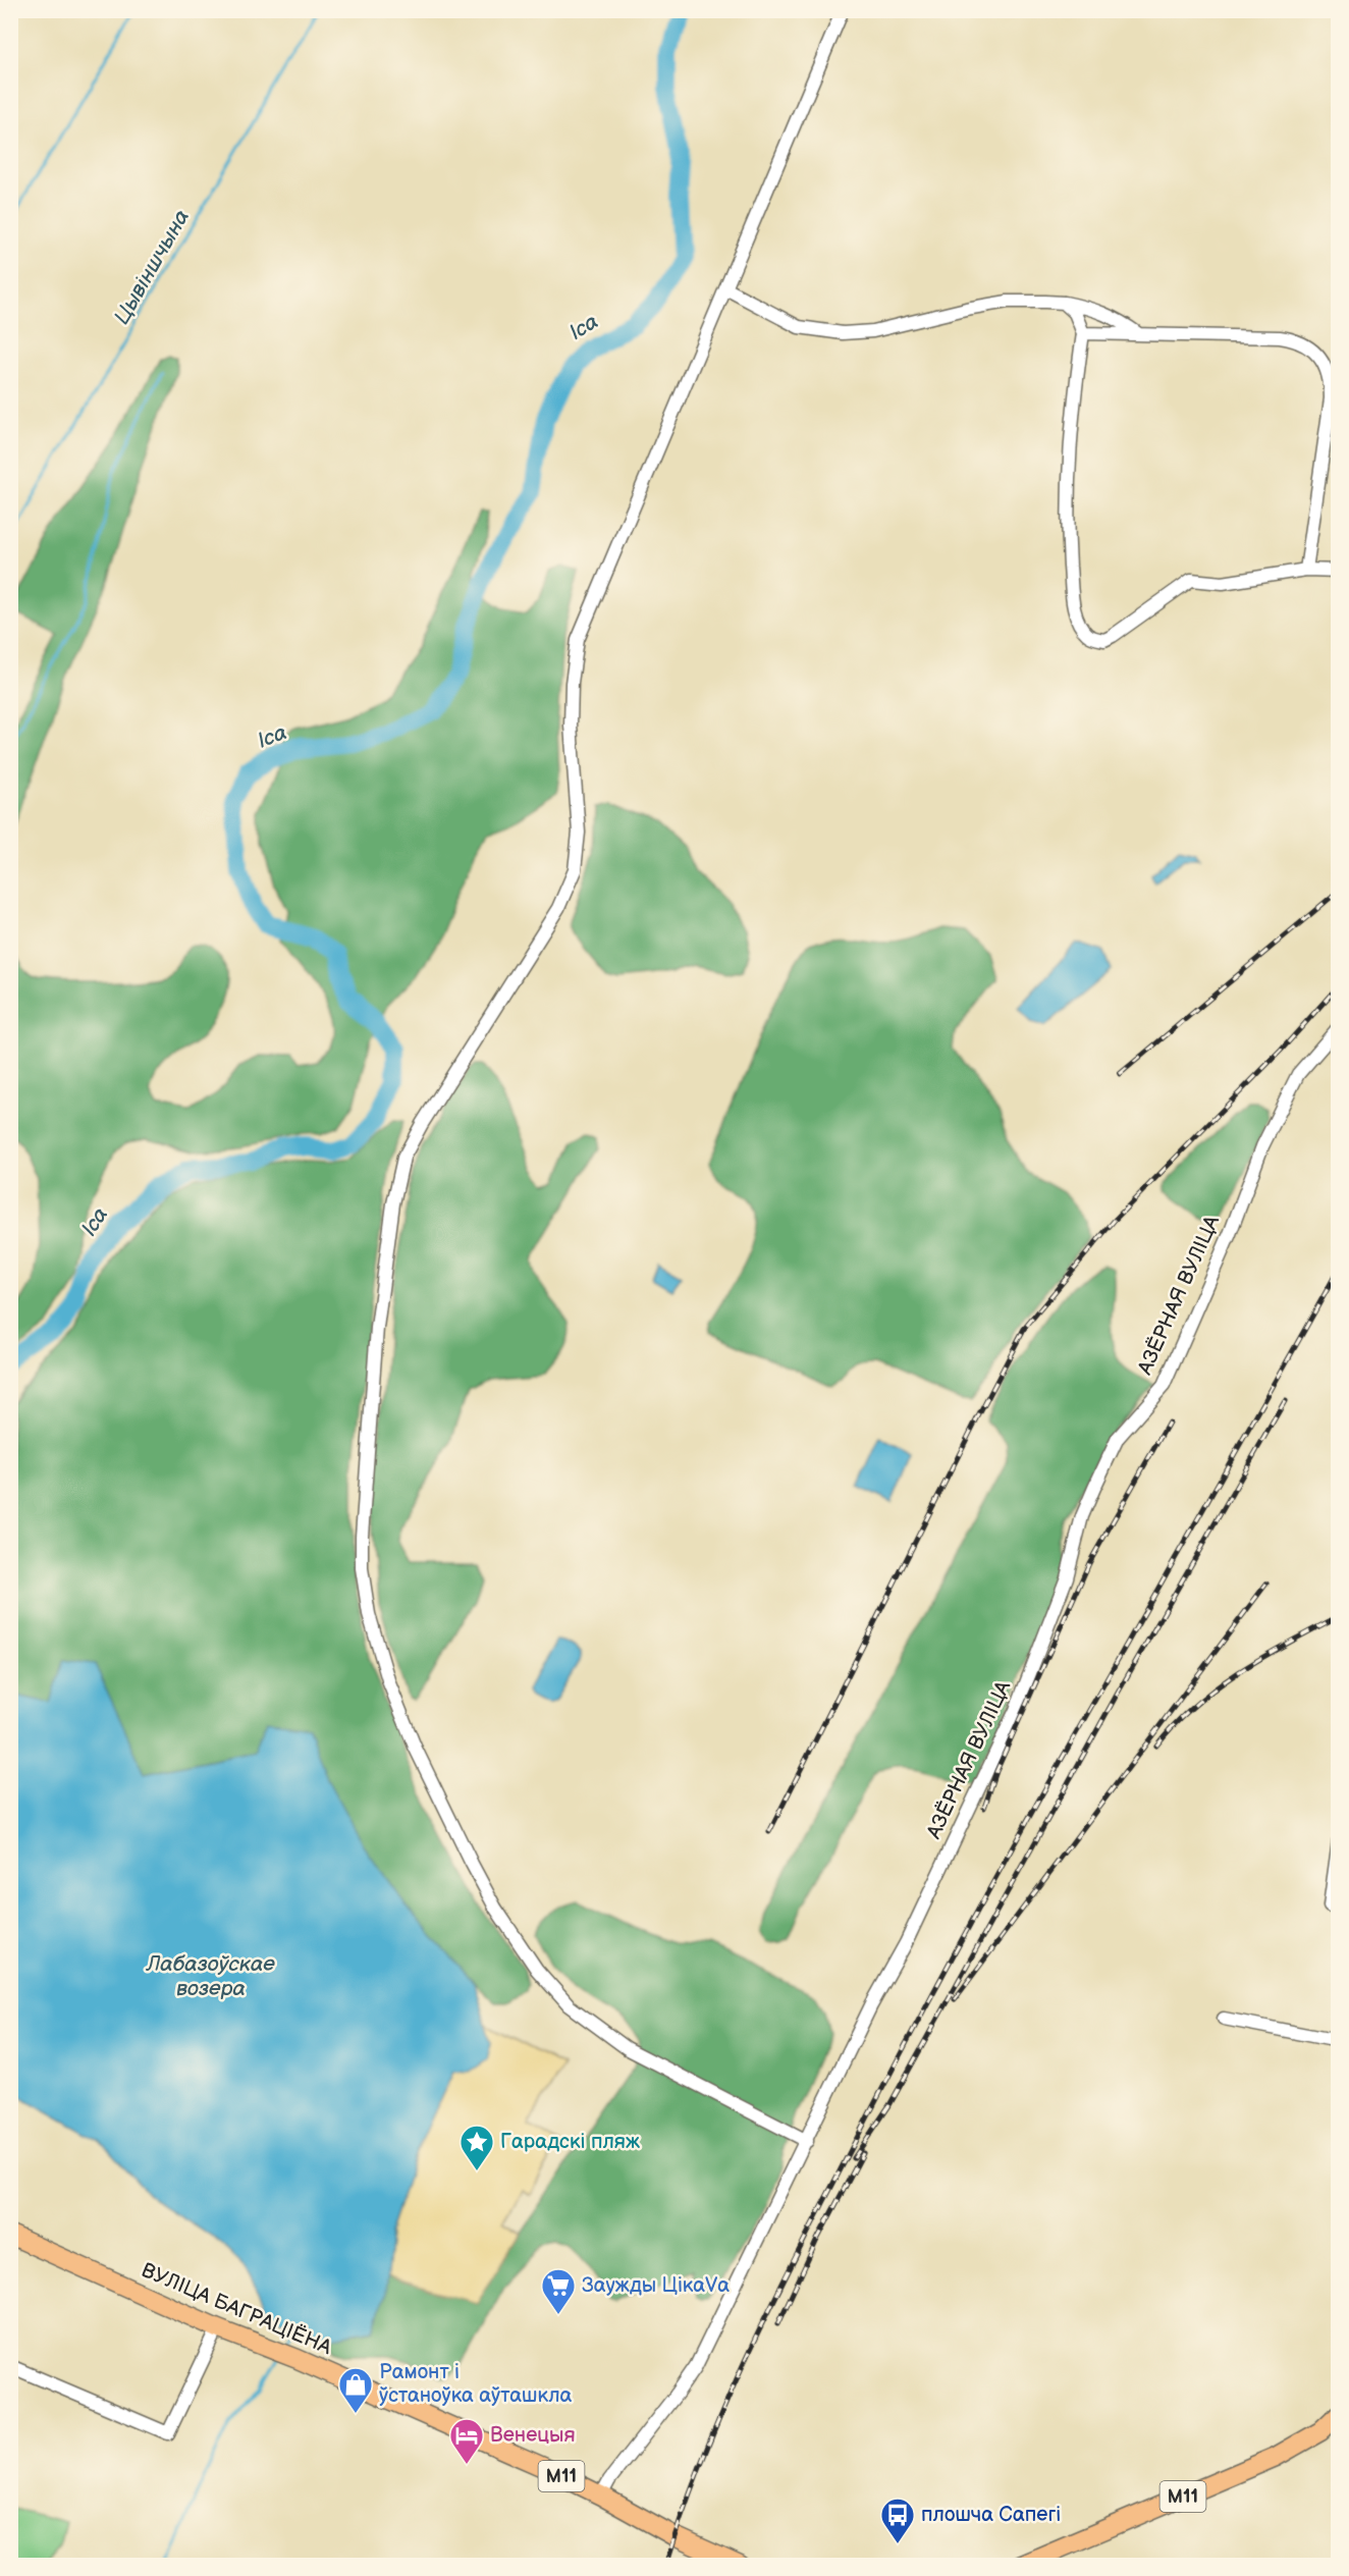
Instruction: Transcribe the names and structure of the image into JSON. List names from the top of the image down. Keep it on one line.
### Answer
{"streets":{"highway":["ВУЛІЦА БАГРАЦІЁНА","М11"],"street":["АЗЁРНАЯ ВУЛІЦА"]},"crossings":[["АЗЁРНАЯ ВУЛІЦА","ВУЛІЦА БАГРАЦІЁНА"]],"water":["Цывіншчына","Іса","Лабазоўскае возера"],"places":{"place":["Гарадскі пляж"],"supermarket":["Заужды ЦікаVа"],"shop":["Рамонт і ўстаноўка аўташкла"],"hotel":["Венецыя"],"bus stop":["плошча Сапегі"]}}
